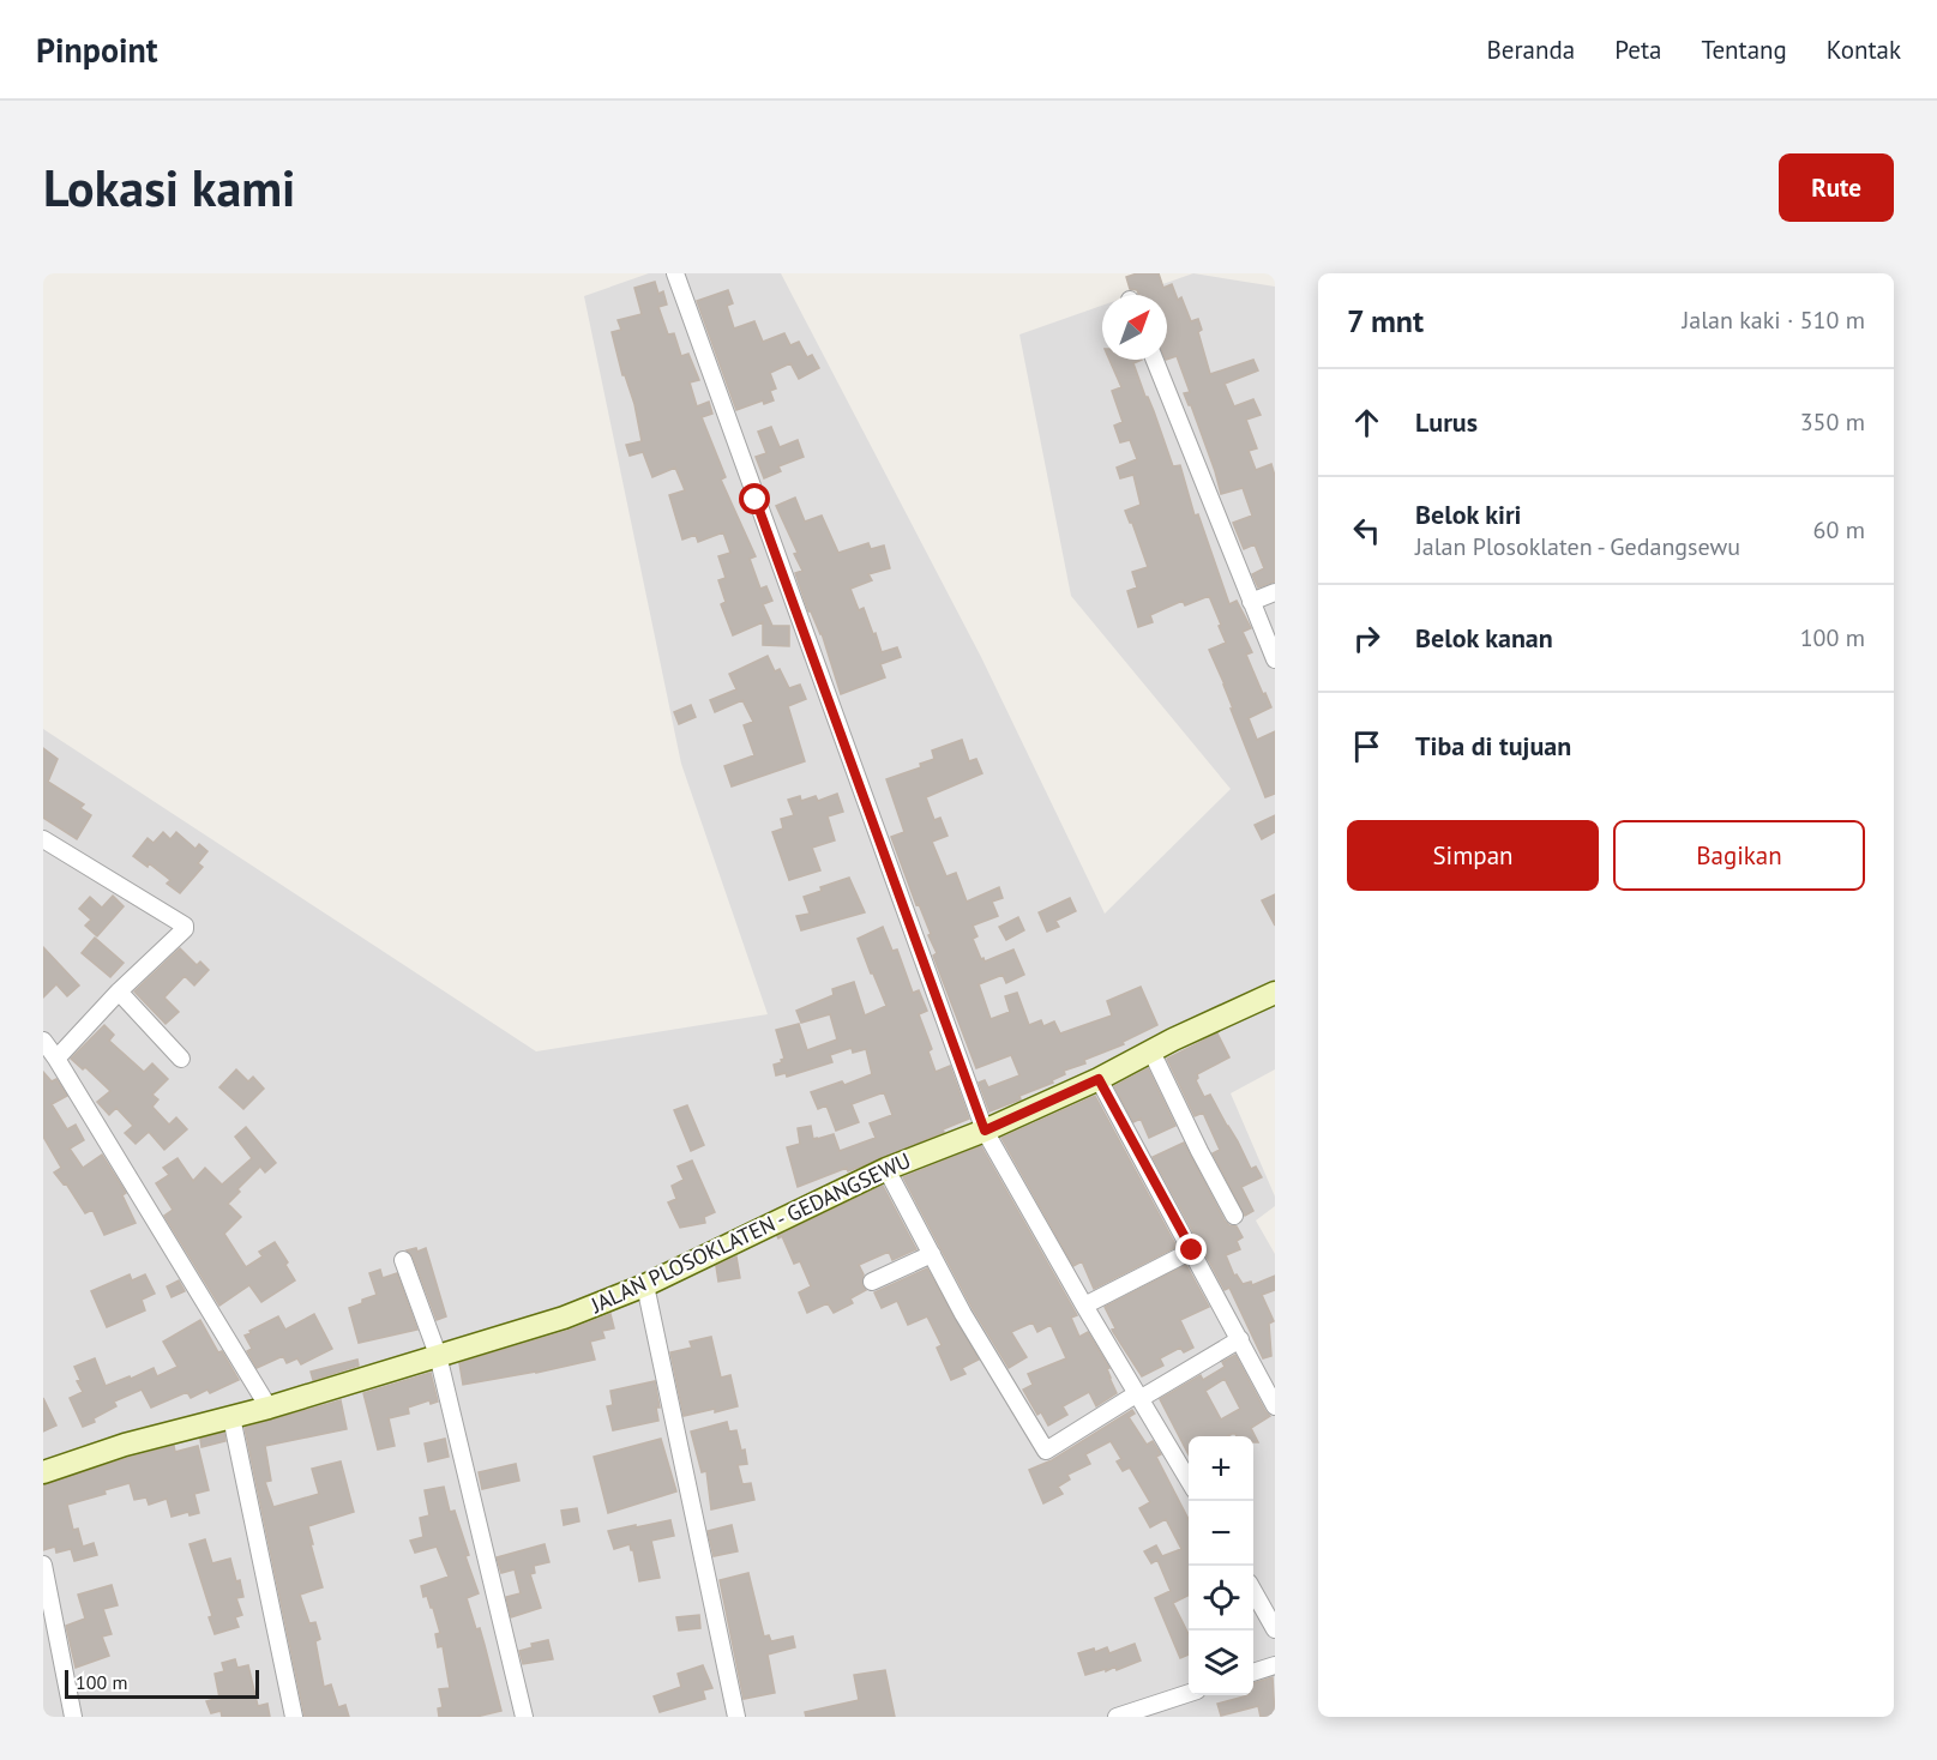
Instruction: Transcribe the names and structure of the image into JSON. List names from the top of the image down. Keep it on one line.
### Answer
{"streets":{"main road":["JALAN PLOSOKLATEN - GEDANGSEWU"]},"scale_bar":"100 m","north":"top right","page":{"header":"Pinpoint","nav":["Beranda","Peta","Tentang","Kontak"],"buttons":["Rute",["Simpan","Bagikan"]],"title":"Lokasi kami","heading":["7 mnt","Jalan kaki · 510 m"],"list":[["Lurus","350 m"],["Belok kiri","Jalan Plosoklaten - Gedangsewu","60 m"],["Belok kanan","100 m"],"Tiba di tujuan"],"map_buttons":["+","−"],"scale":"100 m"}}
